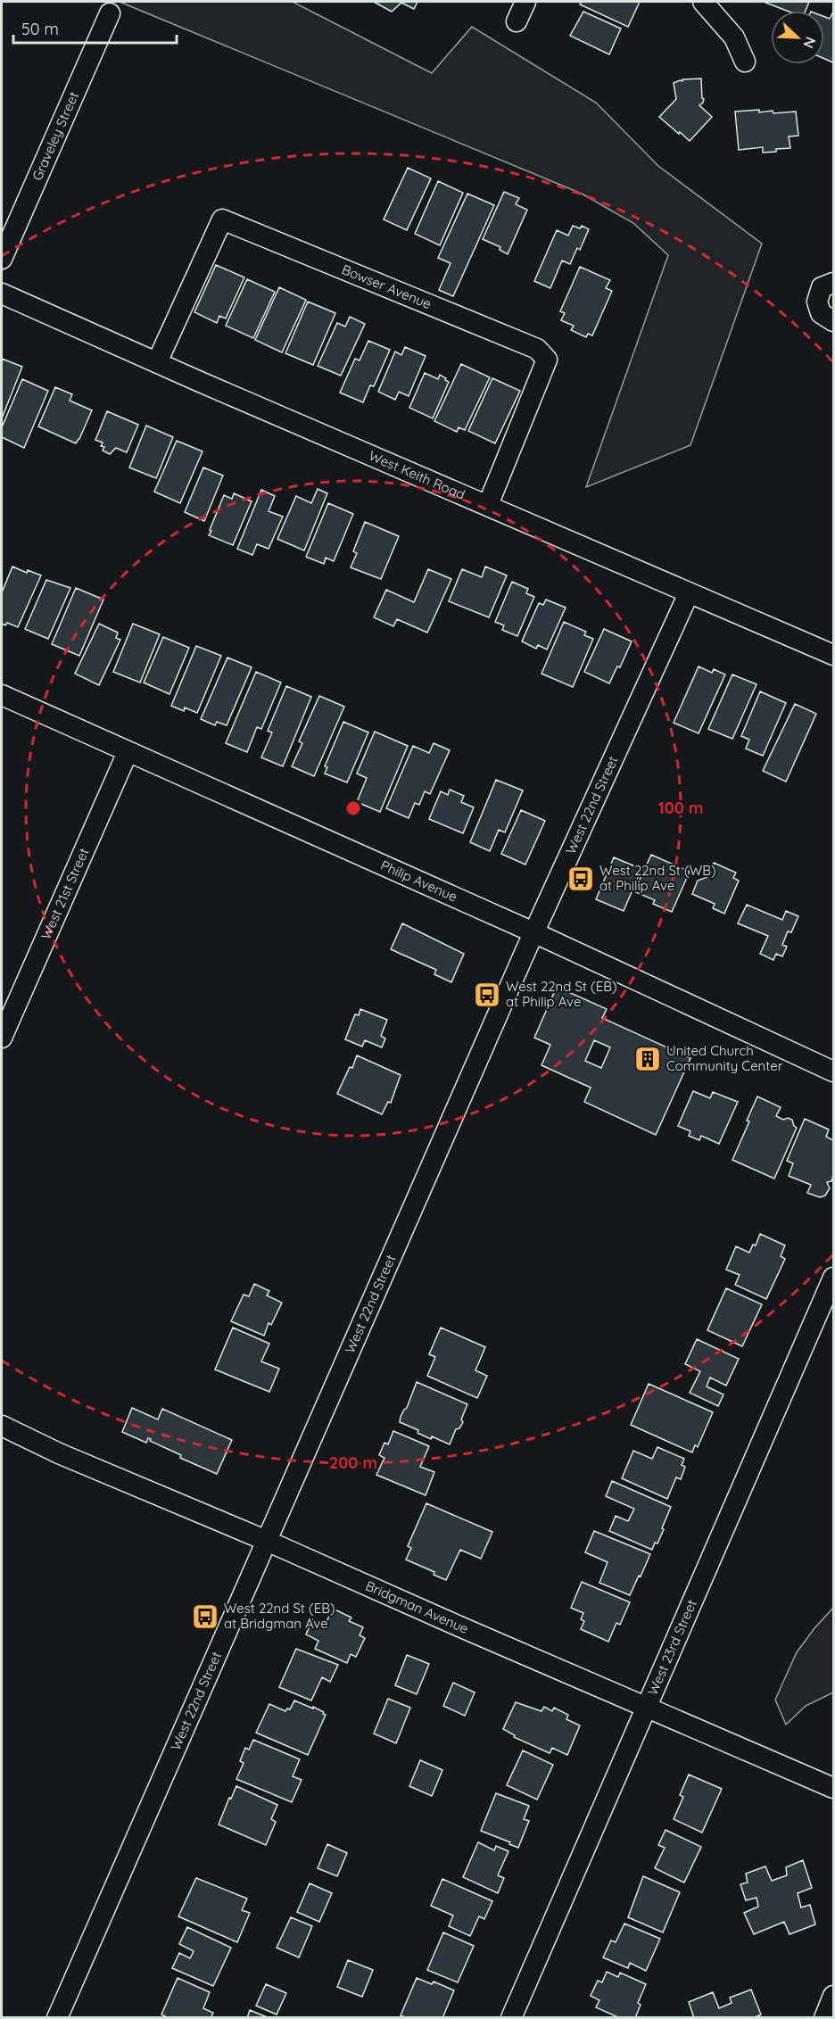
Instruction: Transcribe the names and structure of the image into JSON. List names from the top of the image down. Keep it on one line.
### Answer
{"streets":{"street":["Graveley Street","Bowser Avenue","West Keith Road","West 22nd Street","Philip Avenue","West 21st Street","Bridgman Avenue","West 23rd Street"]},"crossings":[["Bowser Avenue","West Keith Road"],["West Keith Road","West 22nd Street"],["West 22nd Street","Philip Avenue"],["West 22nd Street","Bridgman Avenue"],["Philip Avenue","West 21st Street"],["Bridgman Avenue","West 23rd Street"]],"places":{"bus stop":["West 22nd St (WB) at Philip Ave","West 22nd St (EB) at Philip Ave","West 22nd St (EB) at Bridgman Ave"],"building":["United Church Community Center"]},"scale_bar":"50 m","north":"bottom right","rings":["100 m","200 m"]}
